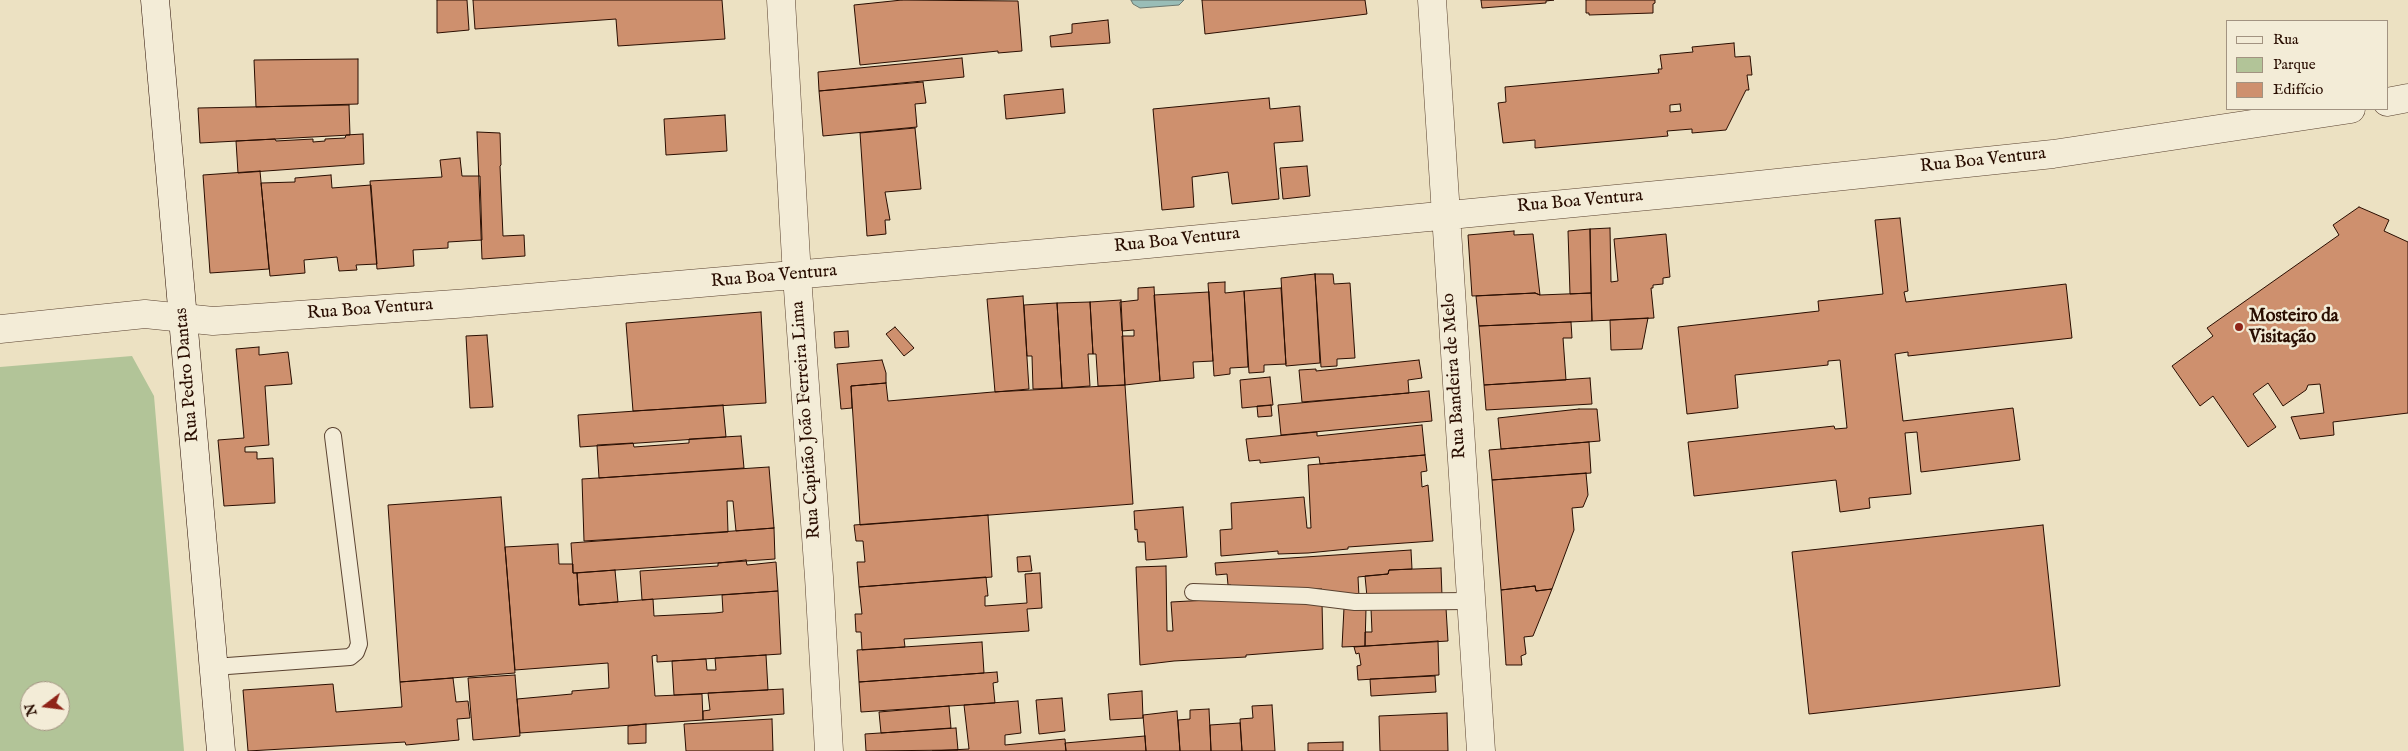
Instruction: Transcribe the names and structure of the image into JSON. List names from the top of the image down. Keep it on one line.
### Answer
{"streets":{"street":["Rua Boa Ventura","Rua Pedro Dantas","Rua Bandeira de Melo","Rua Capitão João Ferreira Lima"]},"crossings":[["Rua Boa Ventura","Rua Pedro Dantas"],["Rua Boa Ventura","Rua Bandeira de Melo"],["Rua Boa Ventura","Rua Capitão João Ferreira Lima"]],"places":["Mosteiro da Visitação"],"legend":["Rua","Parque","Edifício"],"north":"left"}
